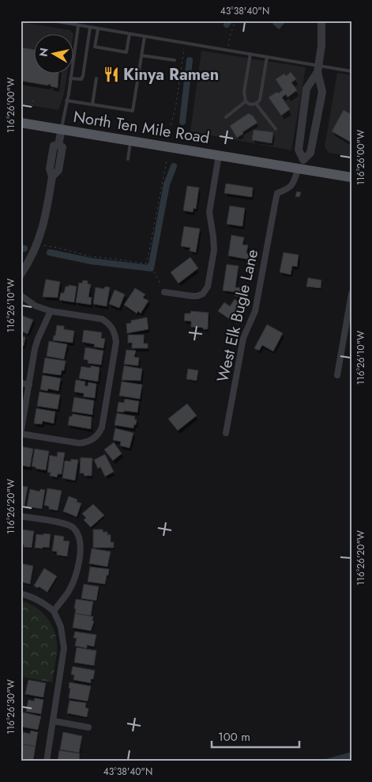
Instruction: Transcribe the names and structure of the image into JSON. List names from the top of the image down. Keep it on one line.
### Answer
{"streets":{"main road":["North Ten Mile Road"],"street":["West Elk Bugle Lane"]},"crossings":[["North Ten Mile Road","West Elk Bugle Lane"]],"places":{"restaurant":["Kinya Ramen"]},"scale_bar":"100 m","north":"left","coordinates":["43°38'40\"N","116°26'00\"W","116°26'10\"W","116°26'20\"W","116°26'30\"W"]}
